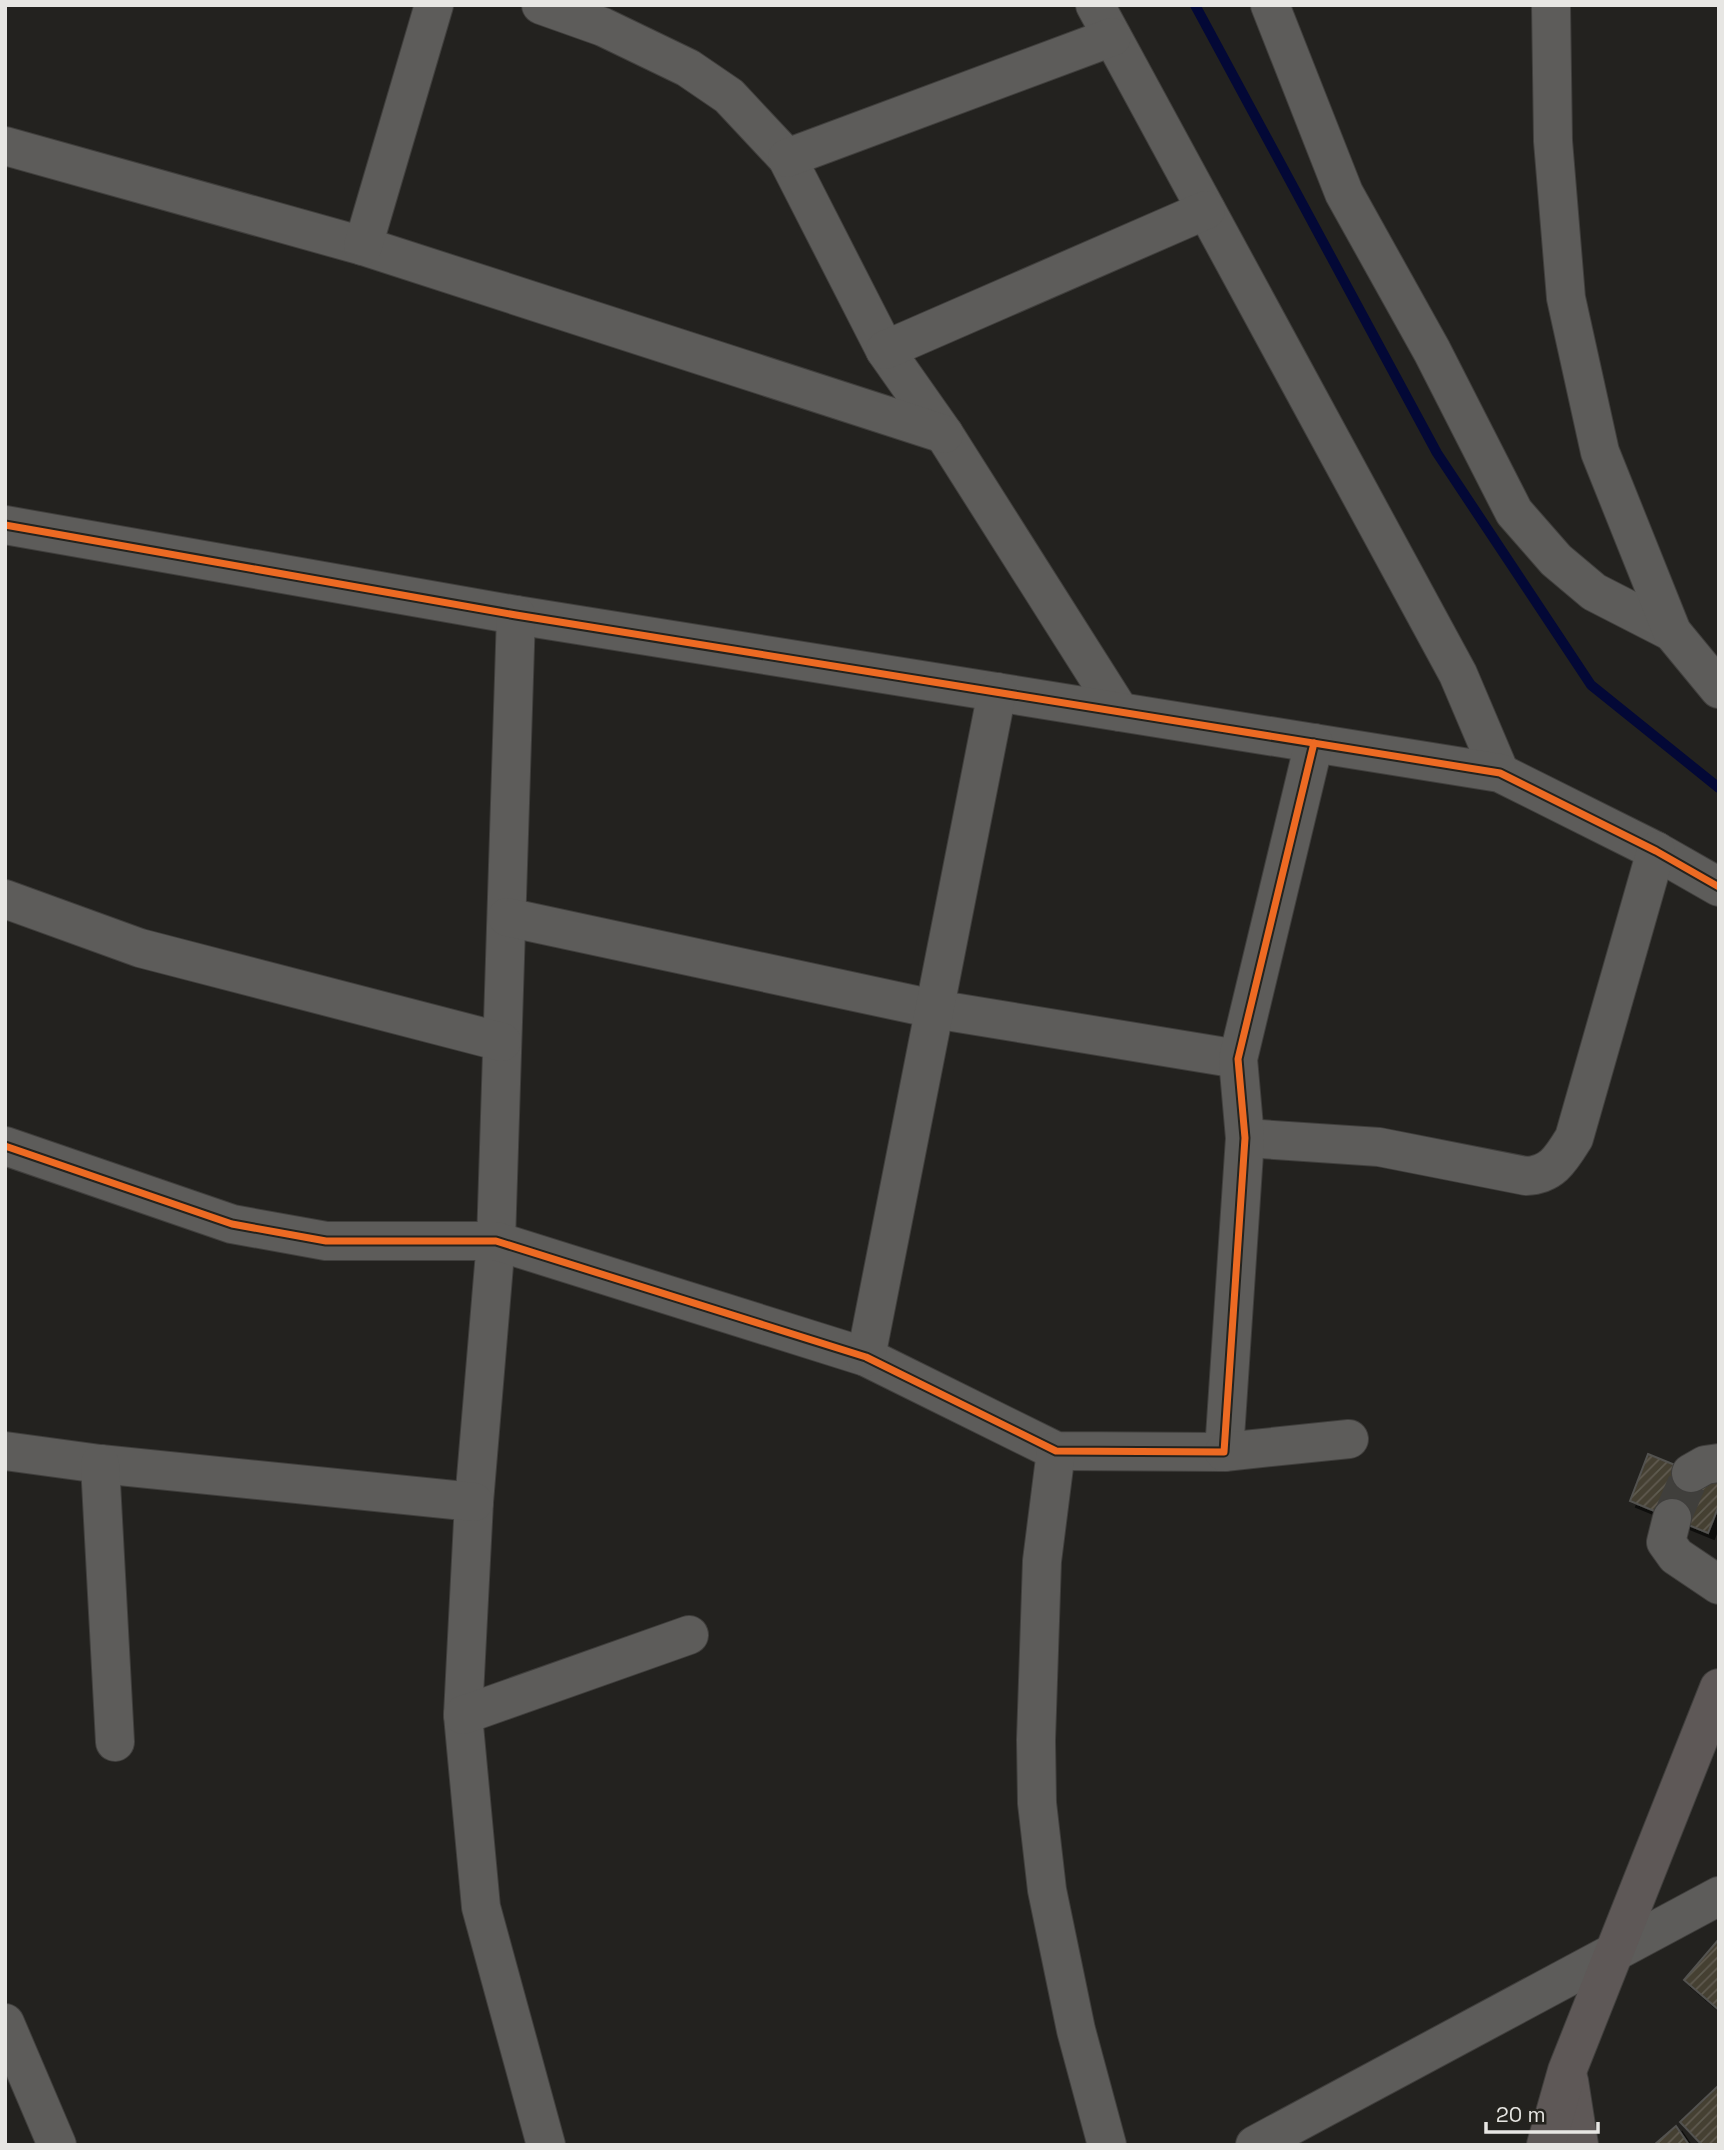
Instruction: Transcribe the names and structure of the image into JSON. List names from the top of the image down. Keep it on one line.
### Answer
{"scale_bar":"20 m"}
